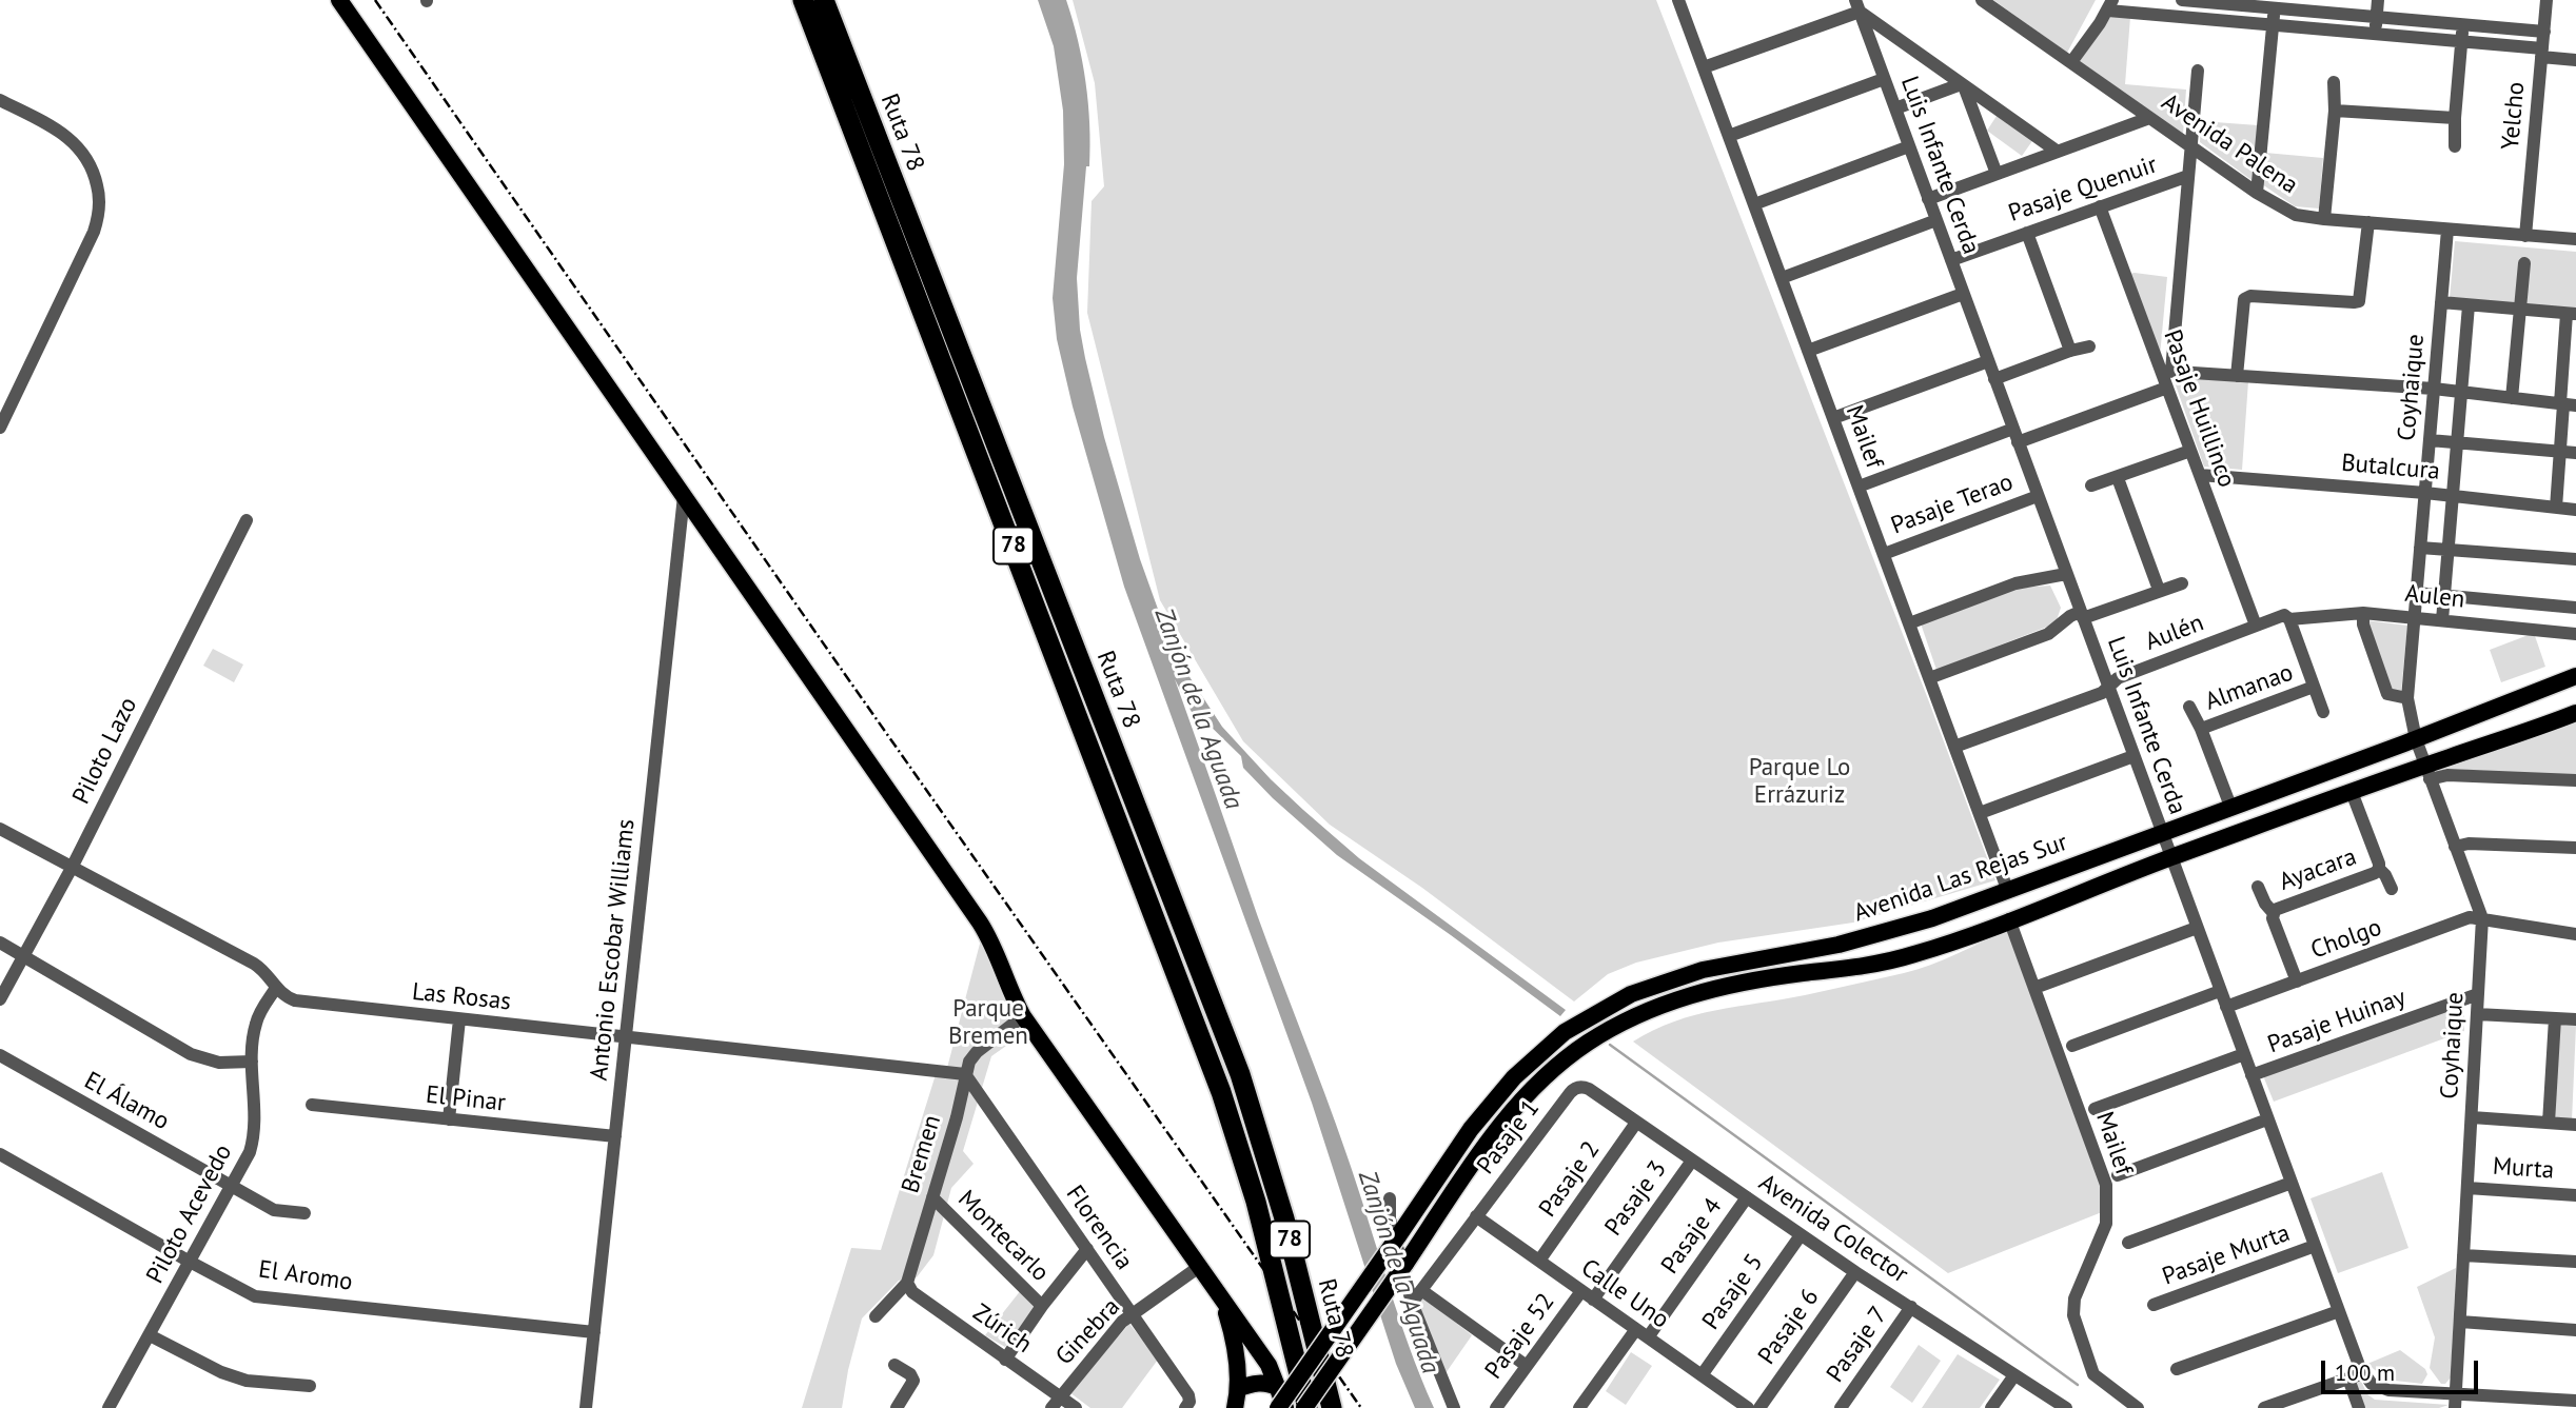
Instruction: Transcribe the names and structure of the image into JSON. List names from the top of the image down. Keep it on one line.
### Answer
{"streets":{"highway":["Ruta 78","78"],"main road":["Avenida Las Rejas Sur"],"street":["Yelcho","Avenida Palena","Luis Infante Cerda","Pasaje Quenuir","Coyhaique","Pasaje Huillinco","Mailef","Butalcura","Pasaje Terao","Aulen","Aulén","Almanao","Piloto Lazo","Ayacara","Cholgo","Antonio Escobar Williams","Las Rosas","Pasaje Huinay","El Pinar","El Álamo","Pasaje 1","Bremen","Murta","Pasaje 2","Pasaje 3","Piloto Acevedo","Florencia","Avenida Colector","Montecarlo","Pasaje 4","Pasaje Murta","El Aromo","Pasaje 5","Calle Uno","Pasaje 6","Zúrich","Ginebra","Pasaje 52","Pasaje 7"]},"crossings":[["Yelcho","Avenida Palena"],["Avenida Palena","Coyhaique"],["Avenida Palena","Pasaje Huillinco"],["Luis Infante Cerda","Pasaje Quenuir"],["Luis Infante Cerda","Pasaje Terao"],["Luis Infante Cerda","Aulén"],["Luis Infante Cerda","Avenida Las Rejas Sur"],["Luis Infante Cerda","Cholgo"],["Luis Infante Cerda","Pasaje Huinay"],["Luis Infante Cerda","Pasaje Murta"],["Pasaje Quenuir","Pasaje Huillinco"],["Coyhaique","Butalcura"],["Coyhaique","Aulen"],["Coyhaique","Avenida Las Rejas Sur"],["Coyhaique","Cholgo"],["Coyhaique","Pasaje Huinay"],["Coyhaique","Murta"],["Pasaje Huillinco","Butalcura"],["Pasaje Huillinco","Aulén"],["Mailef","Pasaje Terao"],["Mailef","Aulén"],["Mailef","Avenida Las Rejas Sur"],["Aulen","Aulén"],["Aulen","Almanao"],["Aulén","Almanao"],["Almanao","Avenida Las Rejas Sur"],["Piloto Lazo","Las Rosas"],["Ayacara","Cholgo"],["Antonio Escobar Williams","Las Rosas"],["Antonio Escobar Williams","El Pinar"],["Antonio Escobar Williams","El Aromo"],["Las Rosas","Bremen"],["Las Rosas","Piloto Acevedo"],["Las Rosas","Florencia"],["El Álamo","Piloto Acevedo"],["Pasaje 1","Avenida Colector"],["Pasaje 1","Calle Uno"],["Bremen","Florencia"],["Bremen","Montecarlo"],["Bremen","Zúrich"],["Pasaje 2","Avenida Colector"],["Pasaje 2","Calle Uno"],["Pasaje 3","Avenida Colector"],["Pasaje 3","Calle Uno"],["Piloto Acevedo","El Aromo"],["Florencia","Ginebra"],["Avenida Colector","Pasaje 4"],["Avenida Colector","Pasaje 5"],["Avenida Colector","Pasaje 6"],["Avenida Colector","Pasaje 7"],["Pasaje 4","Calle Uno"],["Pasaje 5","Calle Uno"],["Calle Uno","Pasaje 52"],["Zúrich","Ginebra"]],"water":["Zanjón de la Aguada"],"parks":["Parque Lo Errázuriz","Parque Bremen"],"scale_bar":"100 m"}
